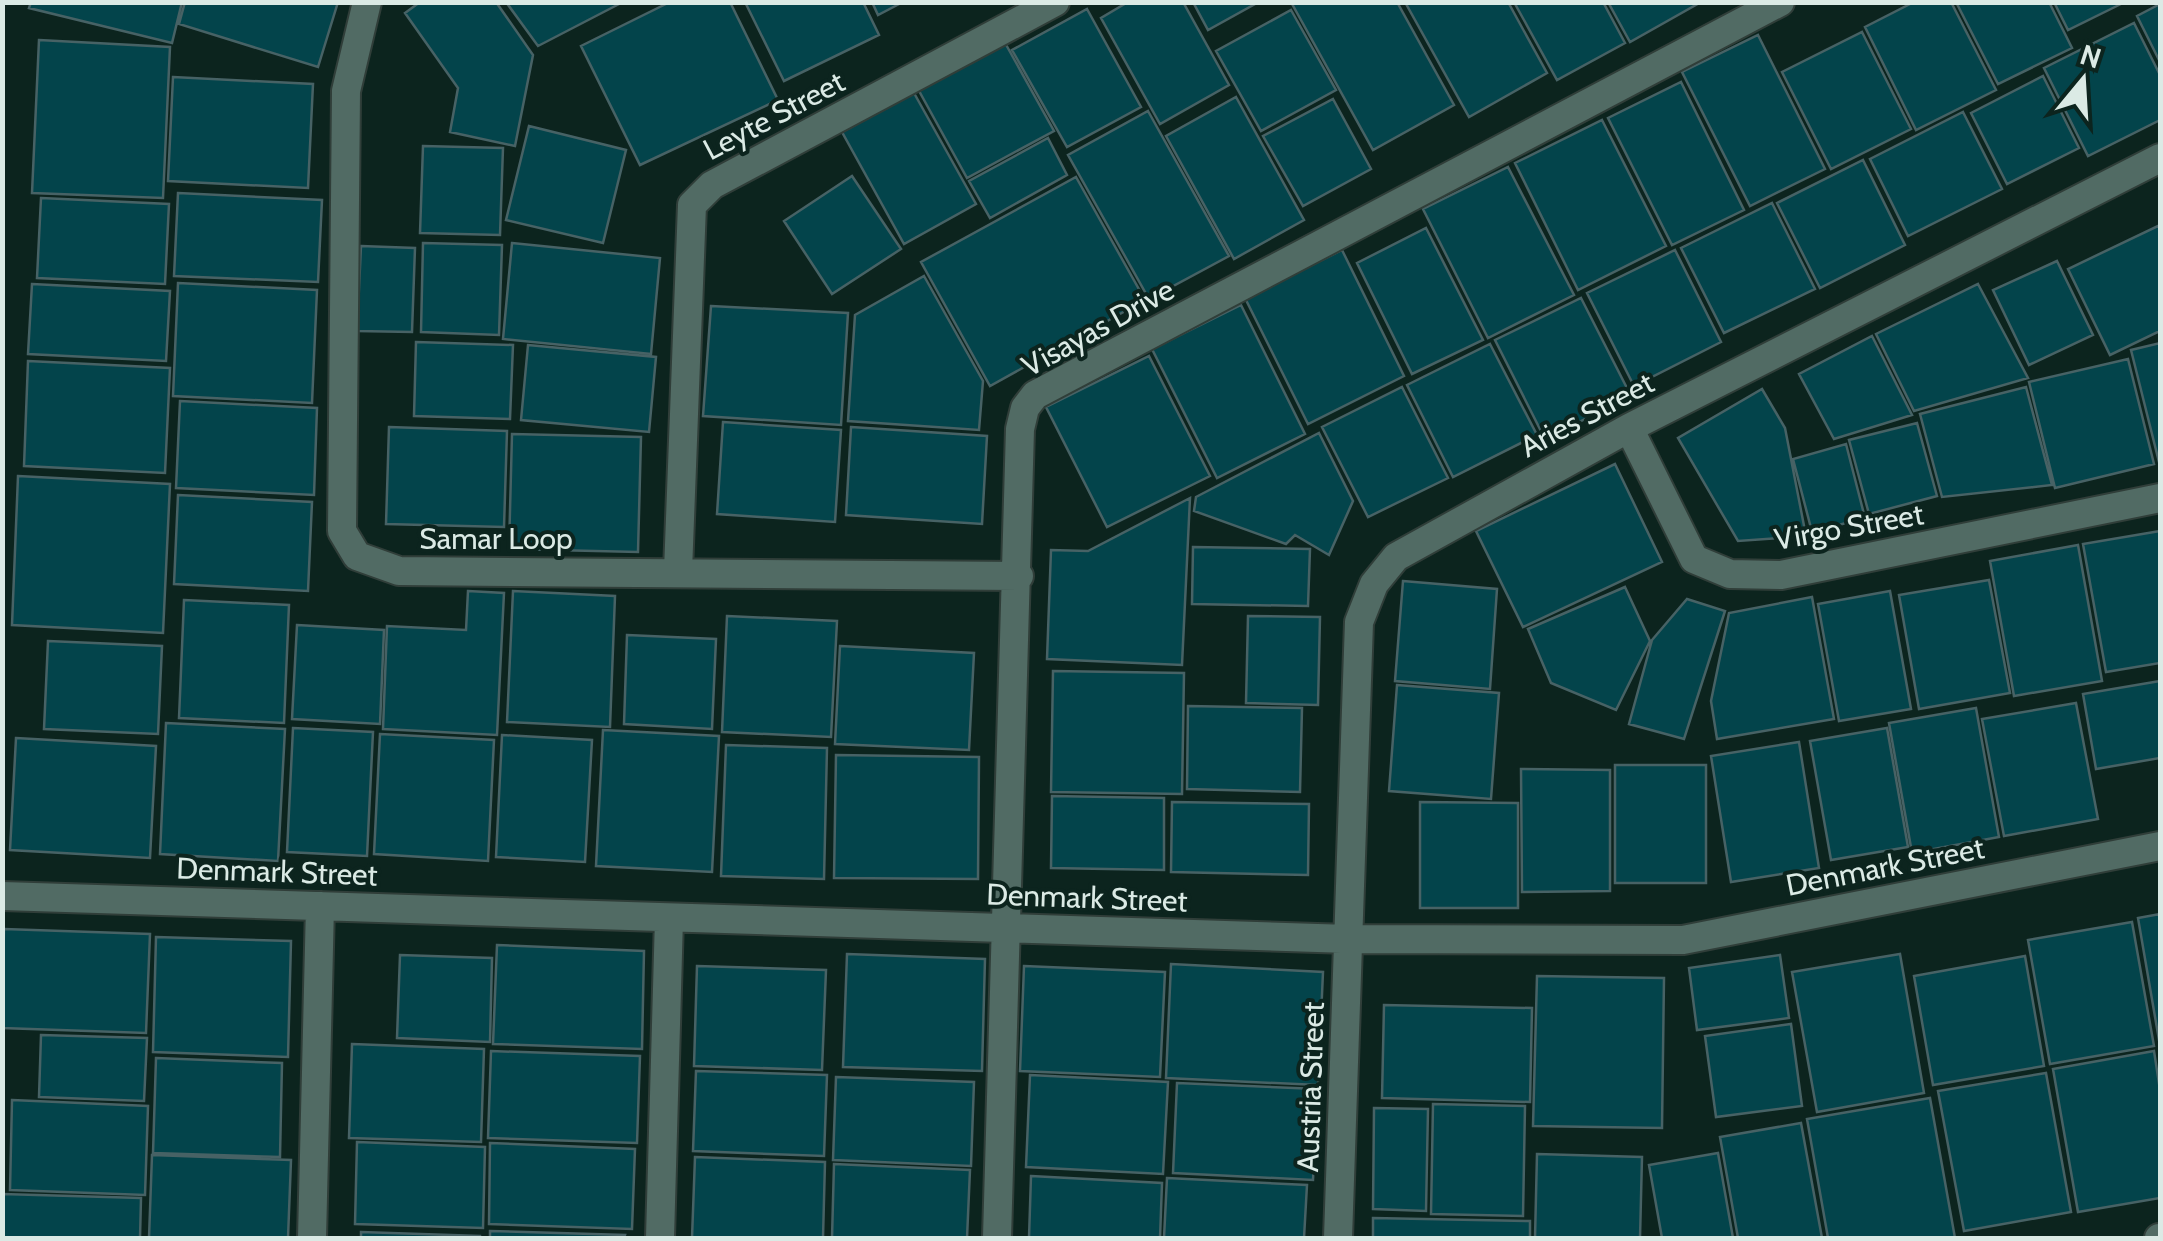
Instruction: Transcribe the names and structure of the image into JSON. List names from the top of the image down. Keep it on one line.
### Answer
{"streets":{"street":["Leyte Street","Visayas Drive","Aries Street","Virgo Street","Samar Loop","Denmark Street","Austria Street"]},"crossings":[["Leyte Street","Samar Loop"],["Visayas Drive","Samar Loop"],["Visayas Drive","Denmark Street"],["Aries Street","Virgo Street"],["Aries Street","Denmark Street"],["Aries Street","Austria Street"],["Denmark Street","Austria Street"]],"north":"top"}
